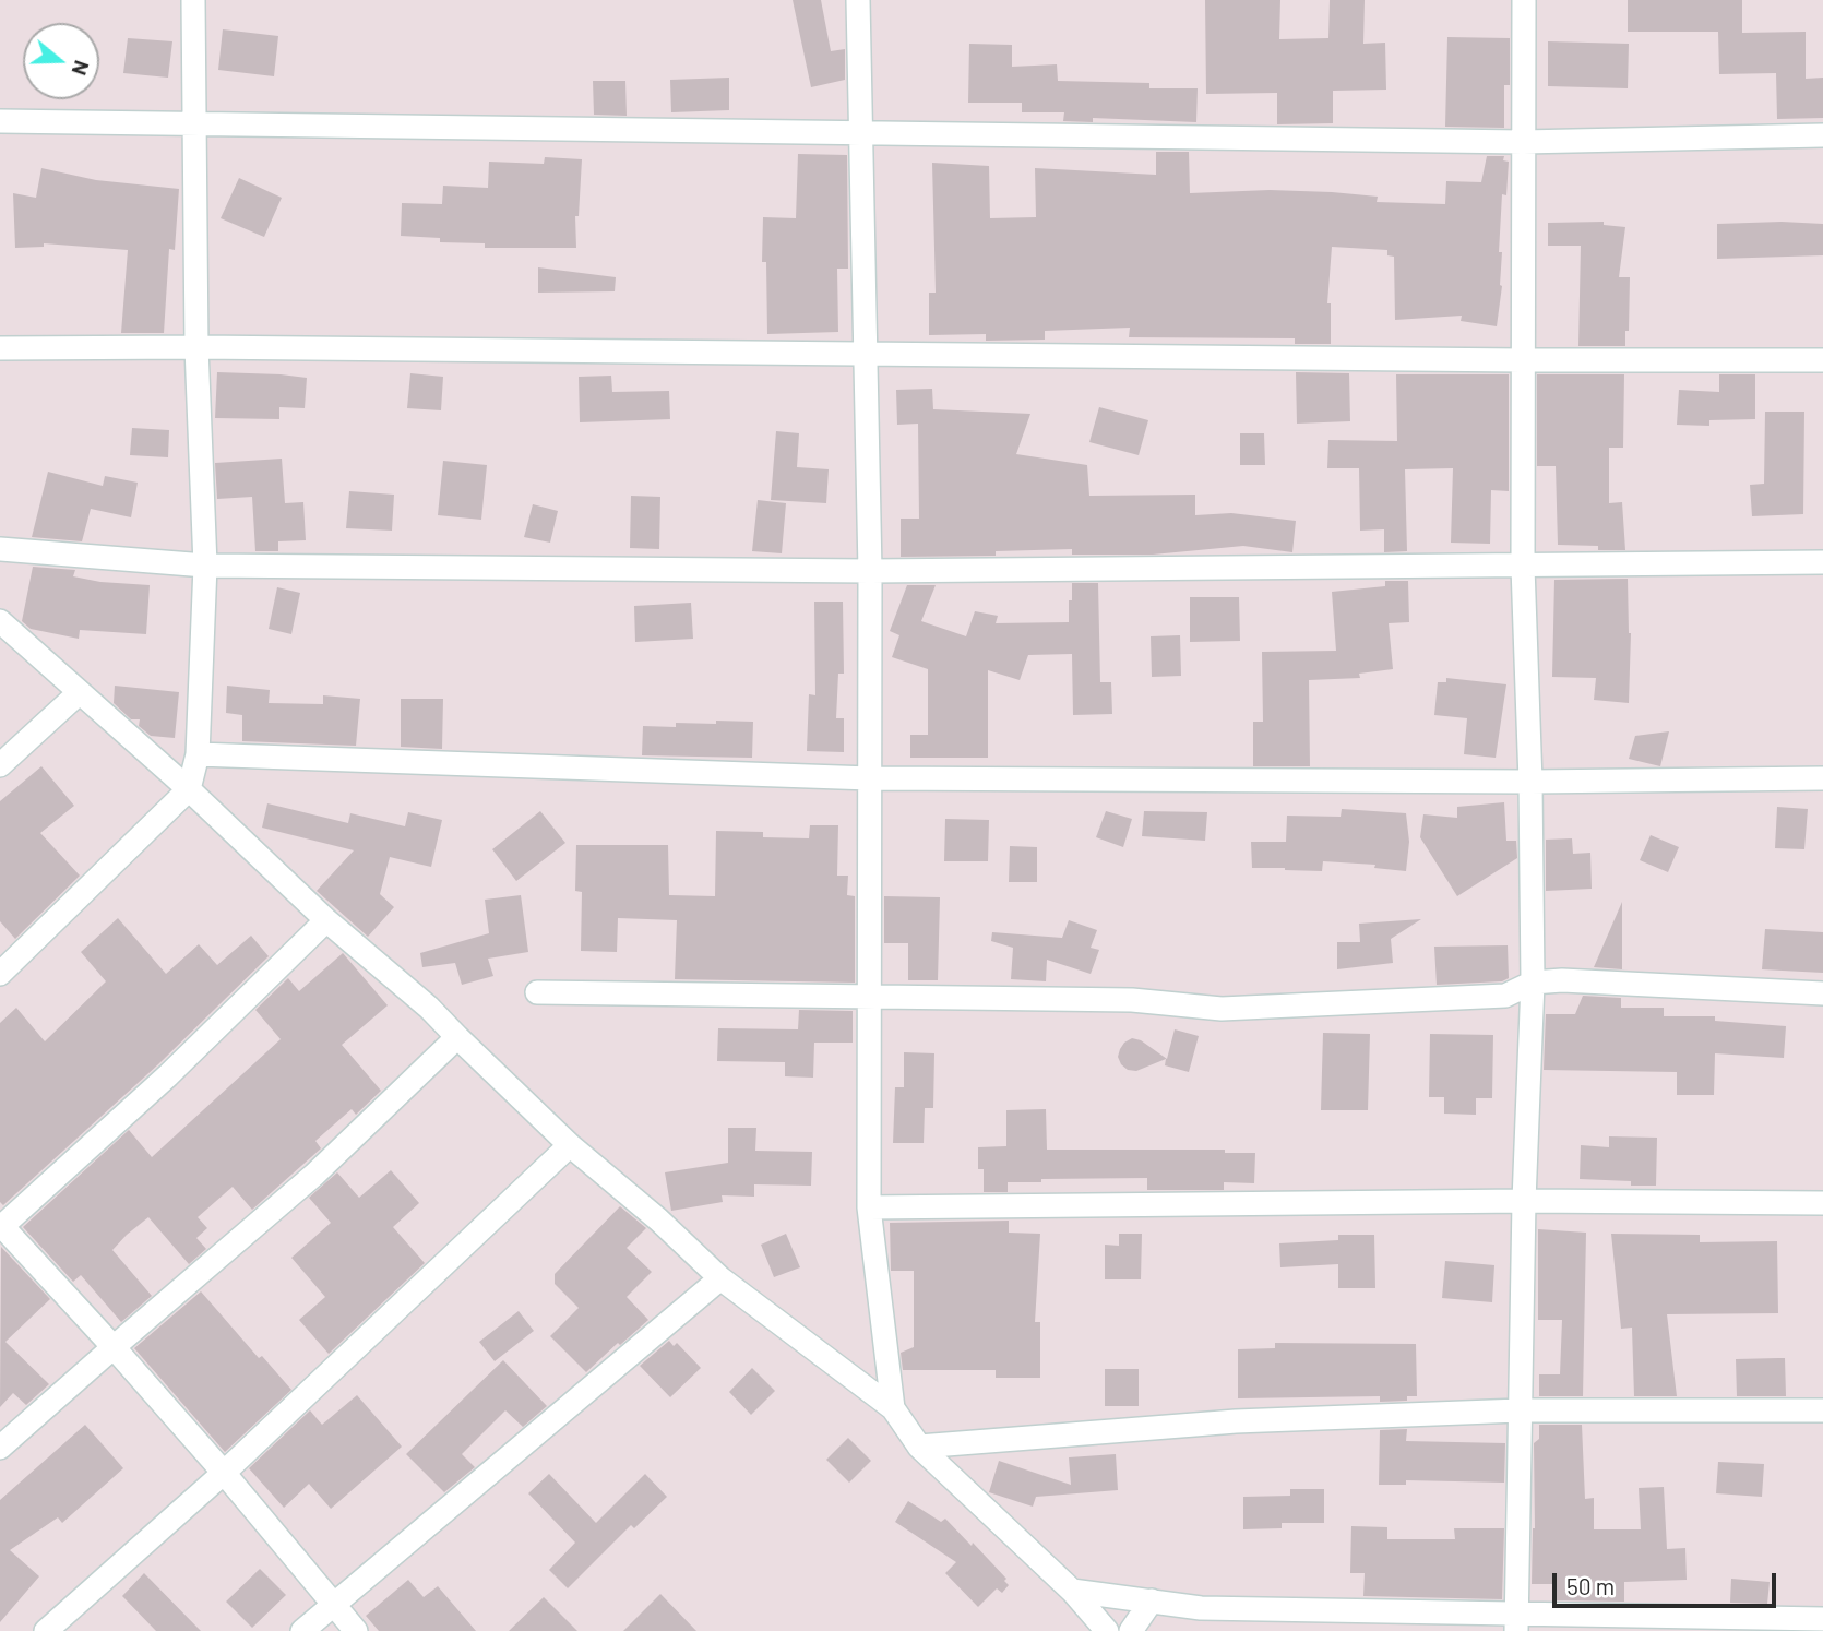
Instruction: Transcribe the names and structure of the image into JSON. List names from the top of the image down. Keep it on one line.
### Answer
{"scale_bar":"50 m","north":"right"}
